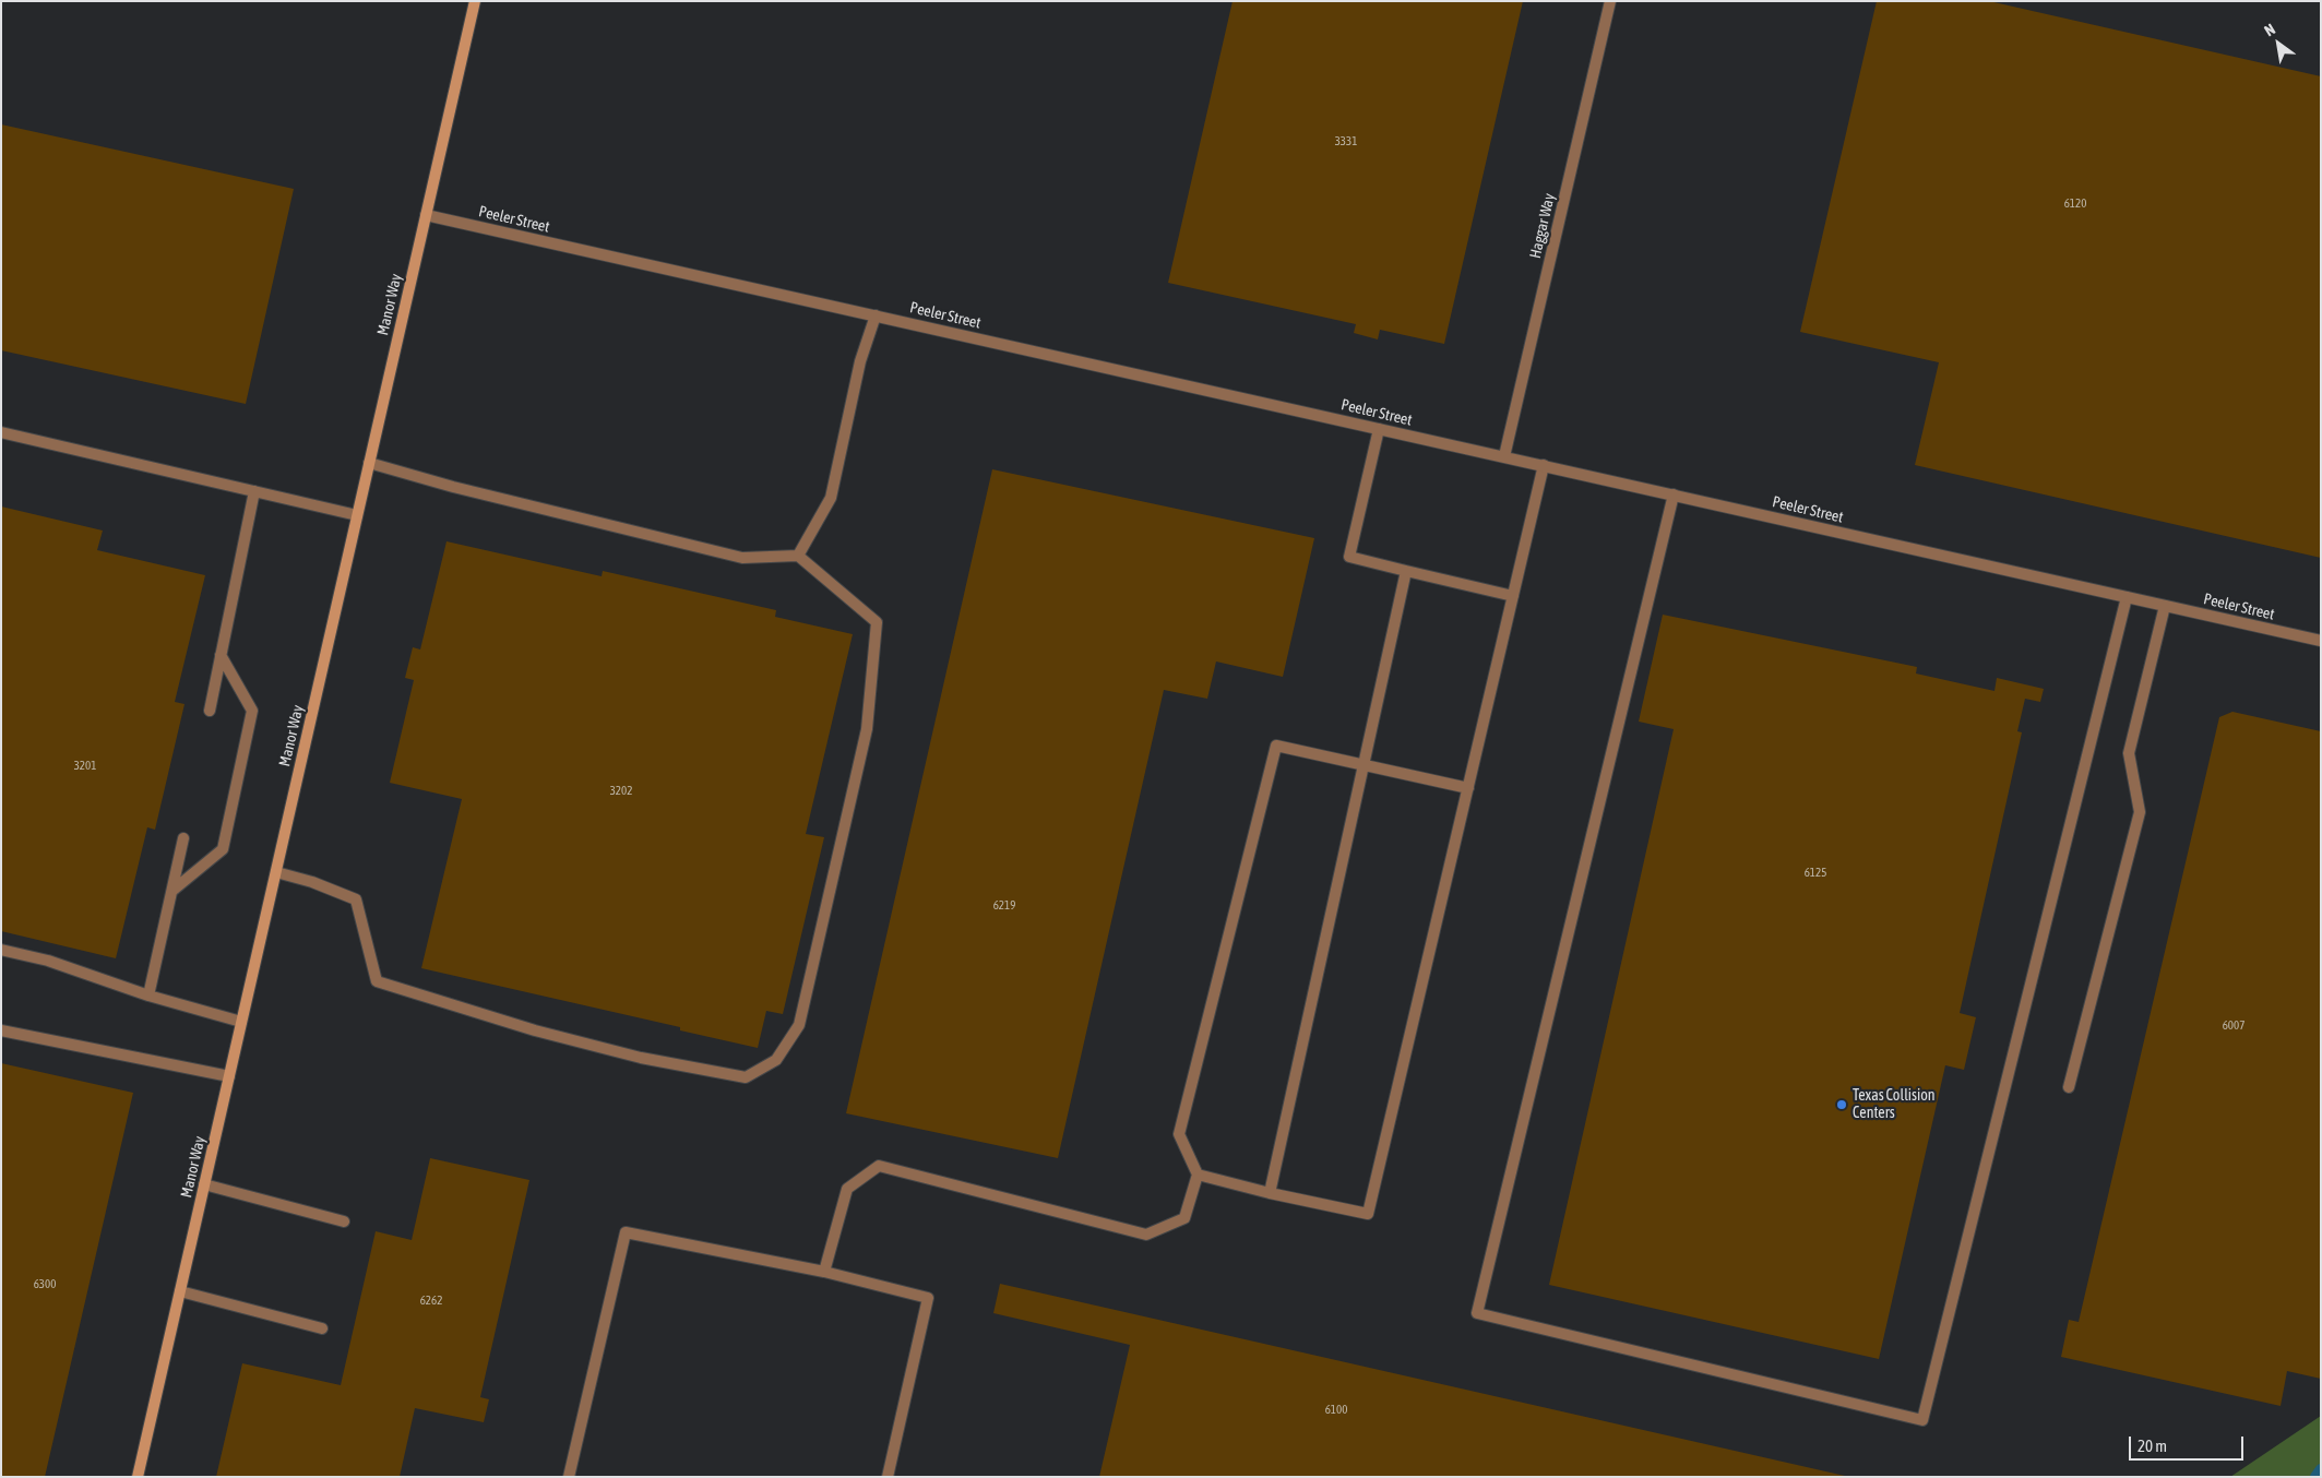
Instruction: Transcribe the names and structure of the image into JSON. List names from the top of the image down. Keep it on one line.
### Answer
{"streets":{"street":["Peeler Street","Haggar Way","Manor Way"]},"crossings":[["Peeler Street","Haggar Way"],["Peeler Street","Manor Way"]],"places":["Texas Collision Centers"],"house_numbers":["3331","6120","3201","3202","6125","6219","6007","6300","6262","6100"],"scale_bar":"20 m","north":"top left"}
